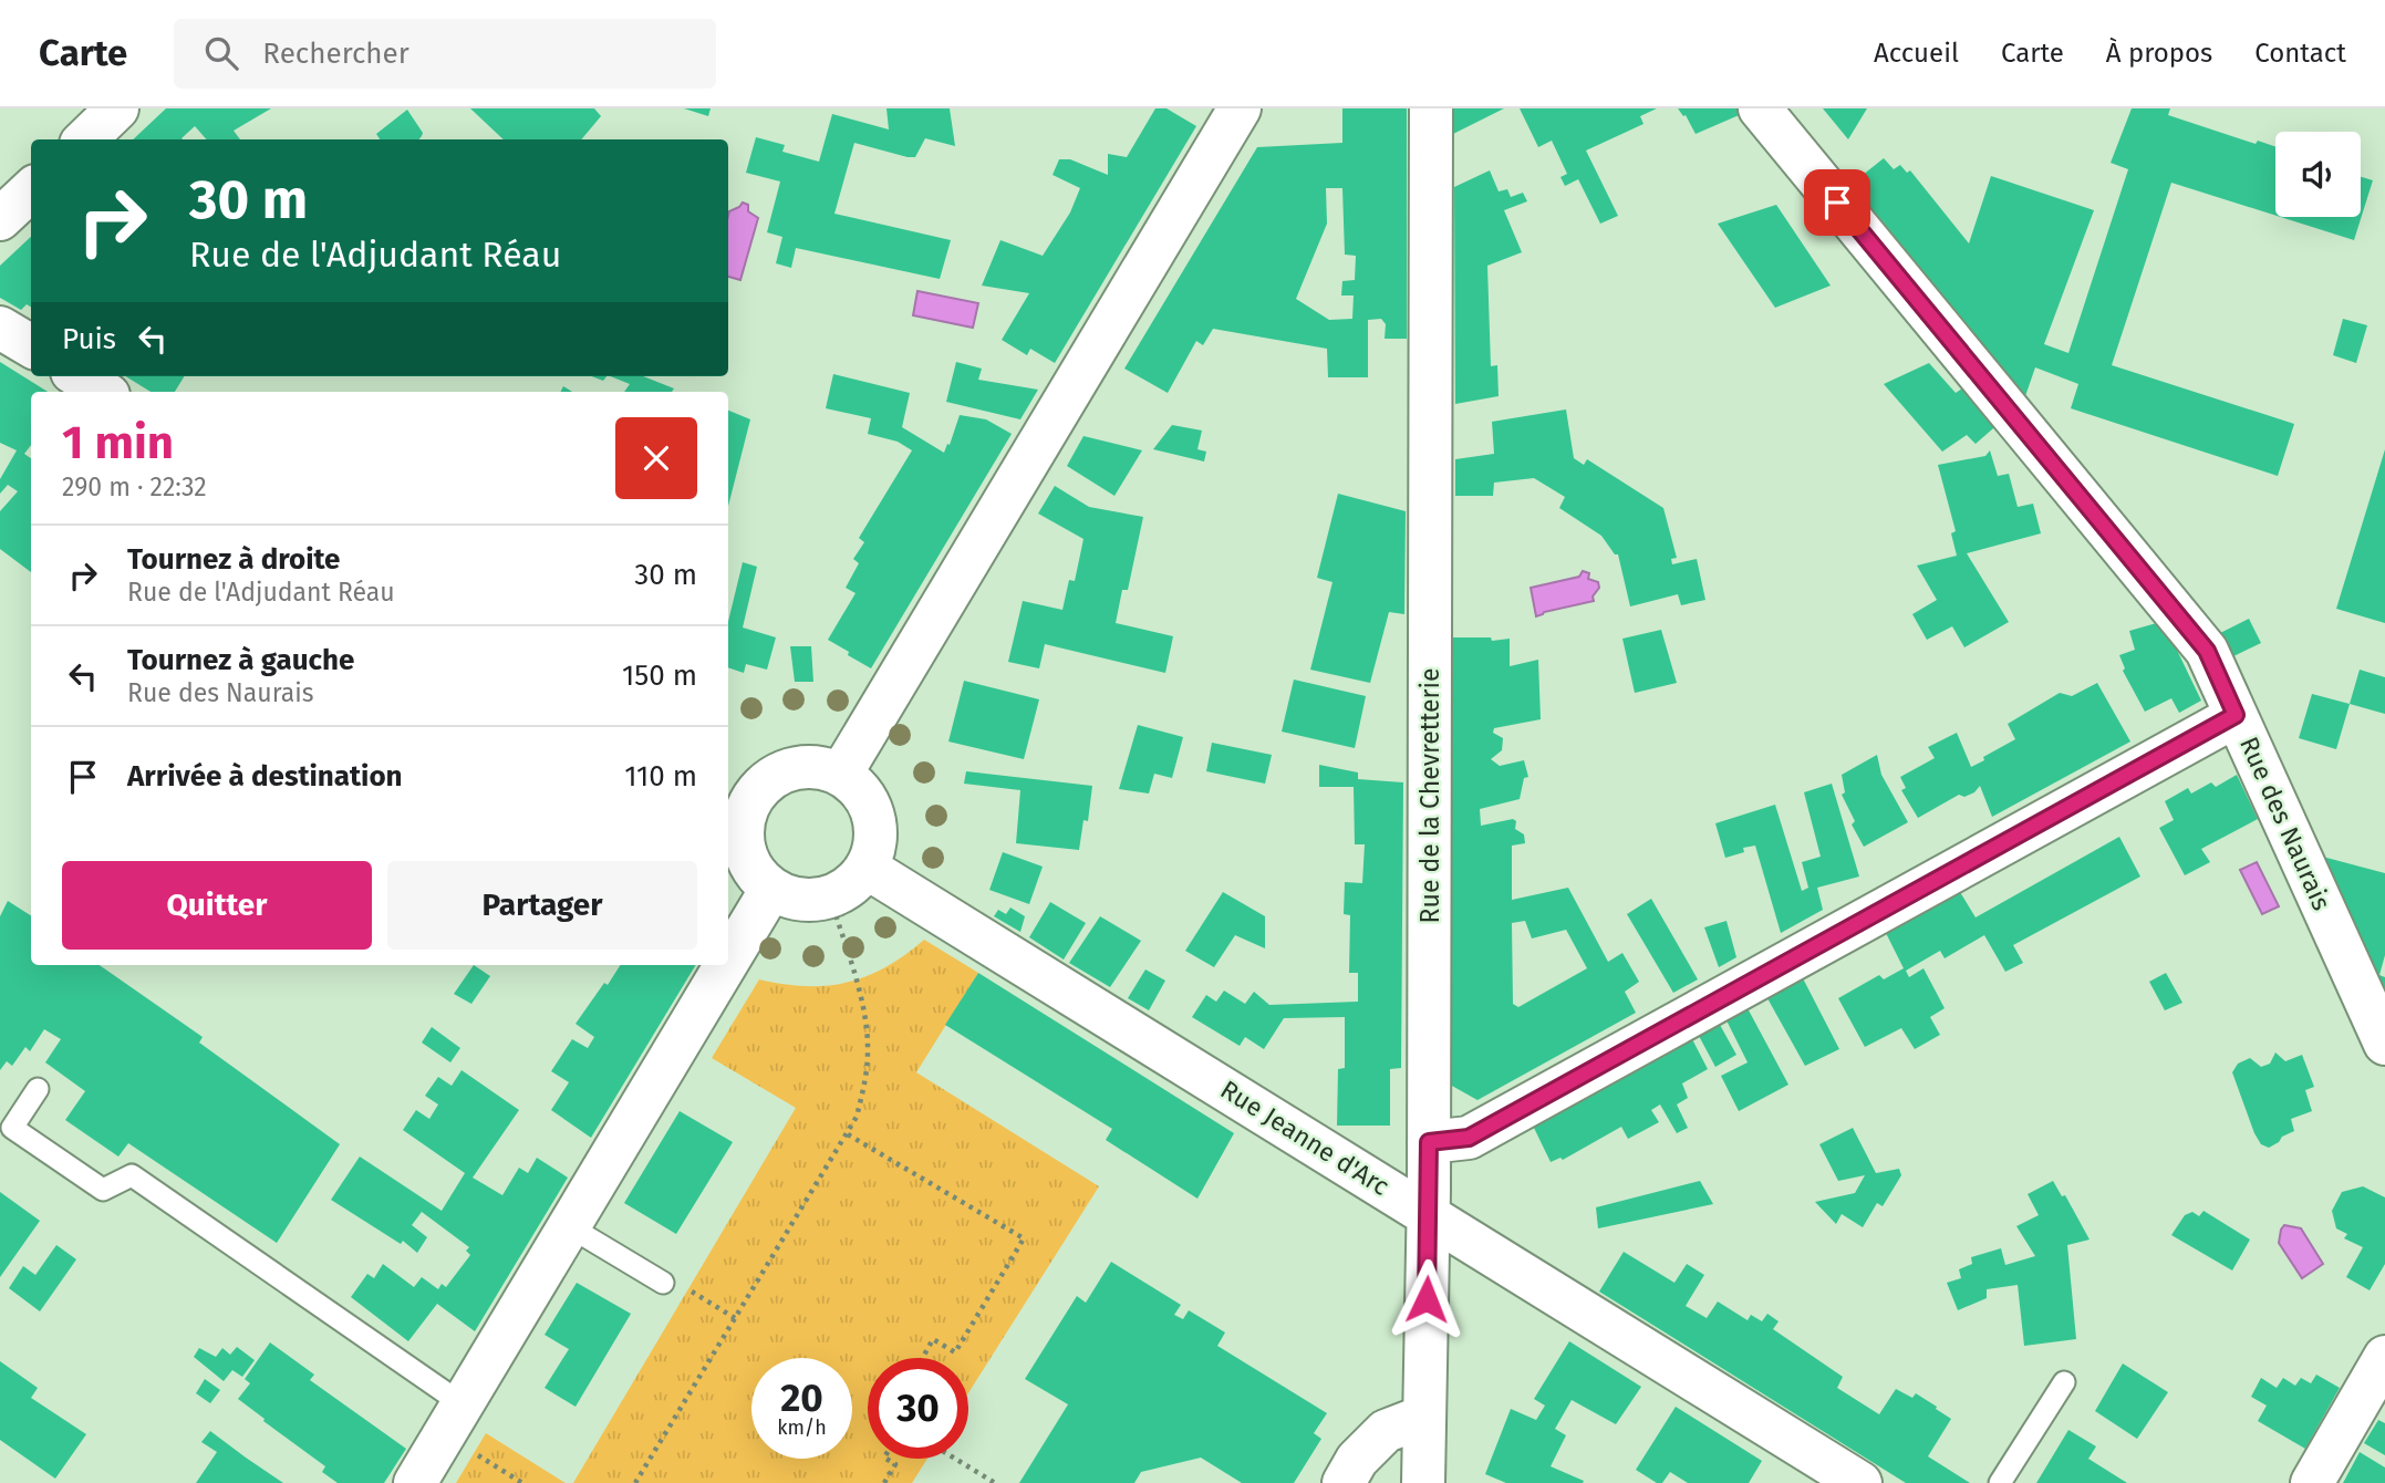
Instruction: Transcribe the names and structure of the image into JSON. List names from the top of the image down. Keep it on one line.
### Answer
{"streets":{"street":["Rue de la Chevretterie","Rue des Naurais","Rue Jeanne d'Arc"]},"crossings":[["Rue de la Chevretterie","Rue Jeanne d'Arc"]],"page":{"header":"Carte","search":"Rechercher","nav":["Accueil","Carte","À propos","Contact"],"turn":["30 m","Rue de l'Adjudant Réau"],"then":"Puis","heading":["1 min","290 m · 22:32"],"list":[{"name":"Tournez à droite","note":"Rue de l'Adjudant Réau","value":"30 m"},{"name":"Tournez à gauche","note":"Rue des Naurais","value":"150 m"},{"name":"Arrivée à destination","value":"110 m"}],"buttons":["Quitter","Partager"],"speed":"20 km/h","limit":"30"}}
